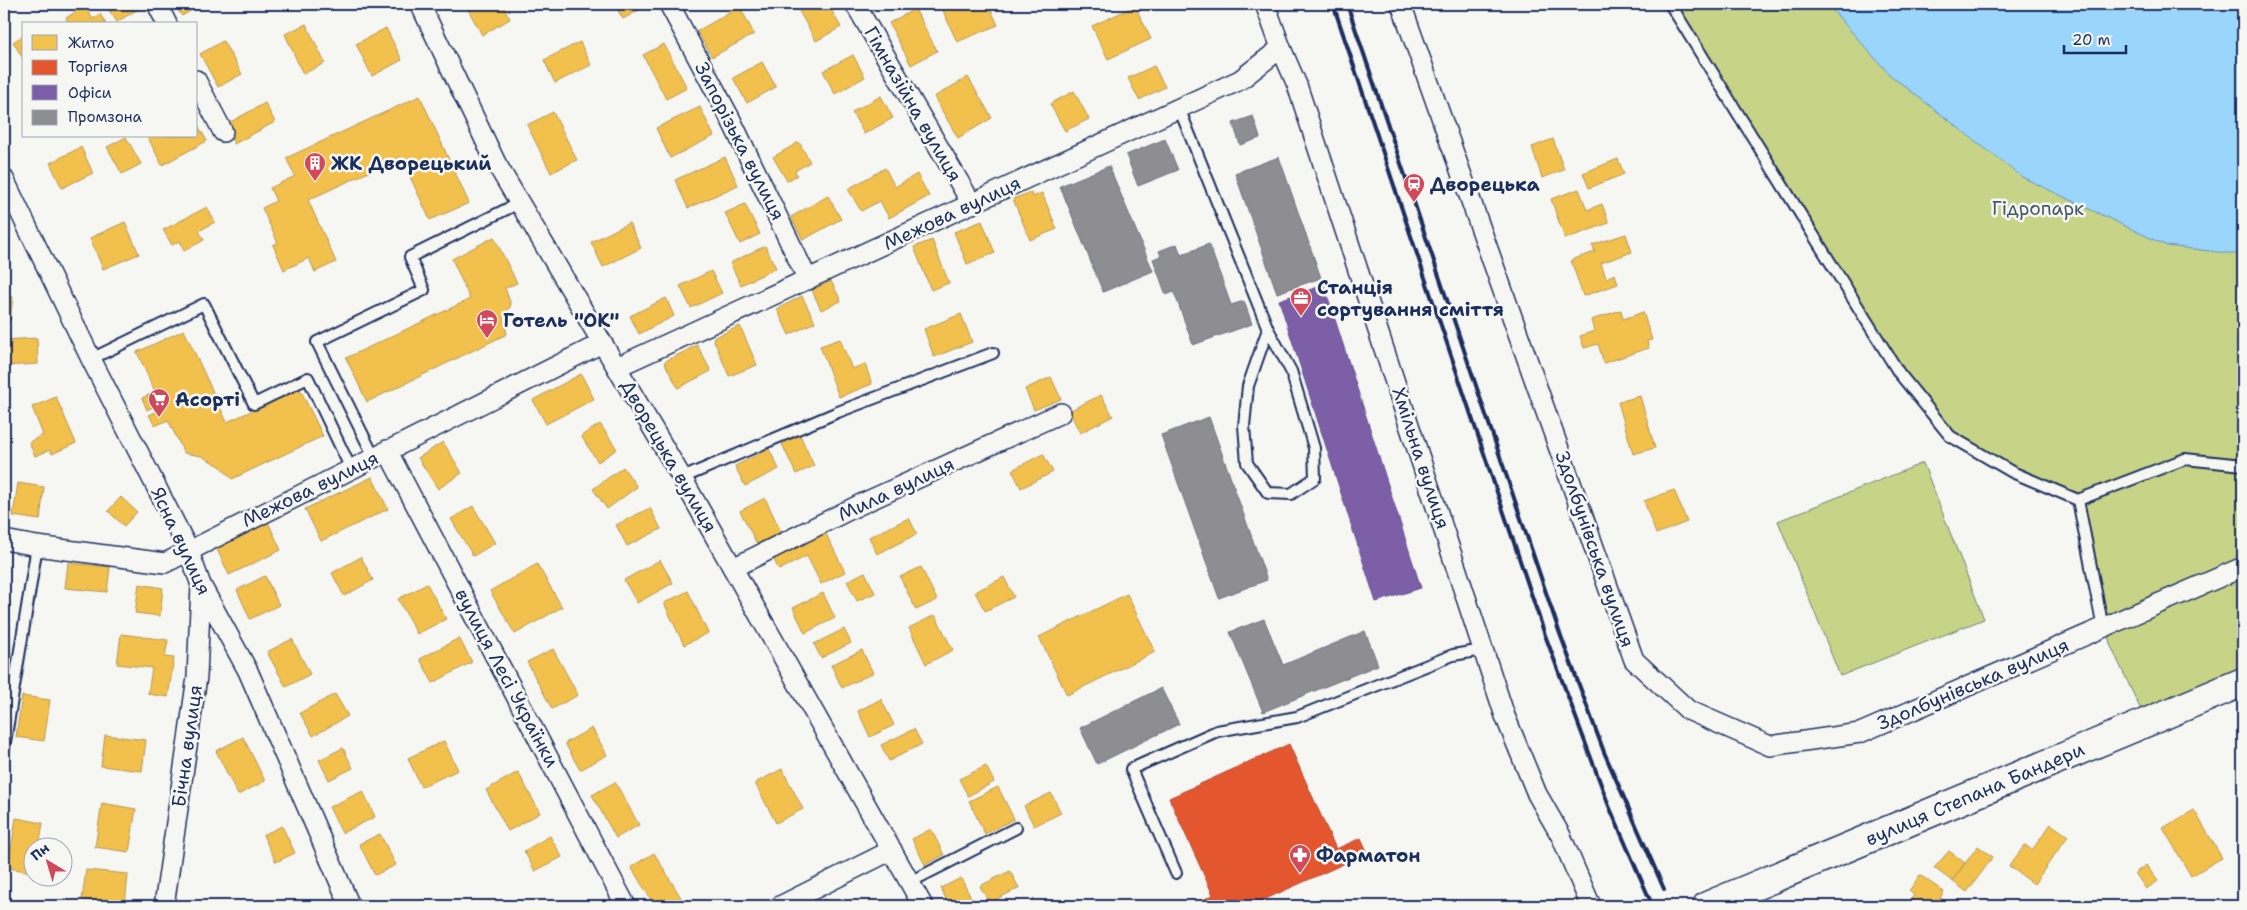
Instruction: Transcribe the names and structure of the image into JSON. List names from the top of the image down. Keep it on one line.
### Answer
{"streets":{"main road":["вулиця Степана Бандери"],"street":["Гімназійна вулиця","Запорізька вулиця","Межова вулиця","Дворецька вулиця","Хмільна вулиця","Мила вулиця","Ясна вулиця","Здолбунівська вулиця","вулиця Лесі Українки","Бічна вулиця"]},"crossings":[["Гімназійна вулиця","Межова вулиця"],["Запорізька вулиця","Межова вулиця"],["Межова вулиця","Дворецька вулиця"],["Межова вулиця","Хмільна вулиця"],["Межова вулиця","Ясна вулиця"],["Межова вулиця","вулиця Лесі Українки"],["Дворецька вулиця","Мила вулиця"],["Ясна вулиця","Бічна вулиця"]],"parks":["Гідропарк"],"places":{"building":["ЖК Дворецький"],"station":["Дворецька"],"office":["Станція сортування сміття"],"hotel":["Готель \"ОК\""],"supermarket":["Асорті"],"pharmacy":["Фарматон"]},"legend":["Житло","Торгівля","Офіси","Промзона"],"scale_bar":"20 m","north":"top left"}
